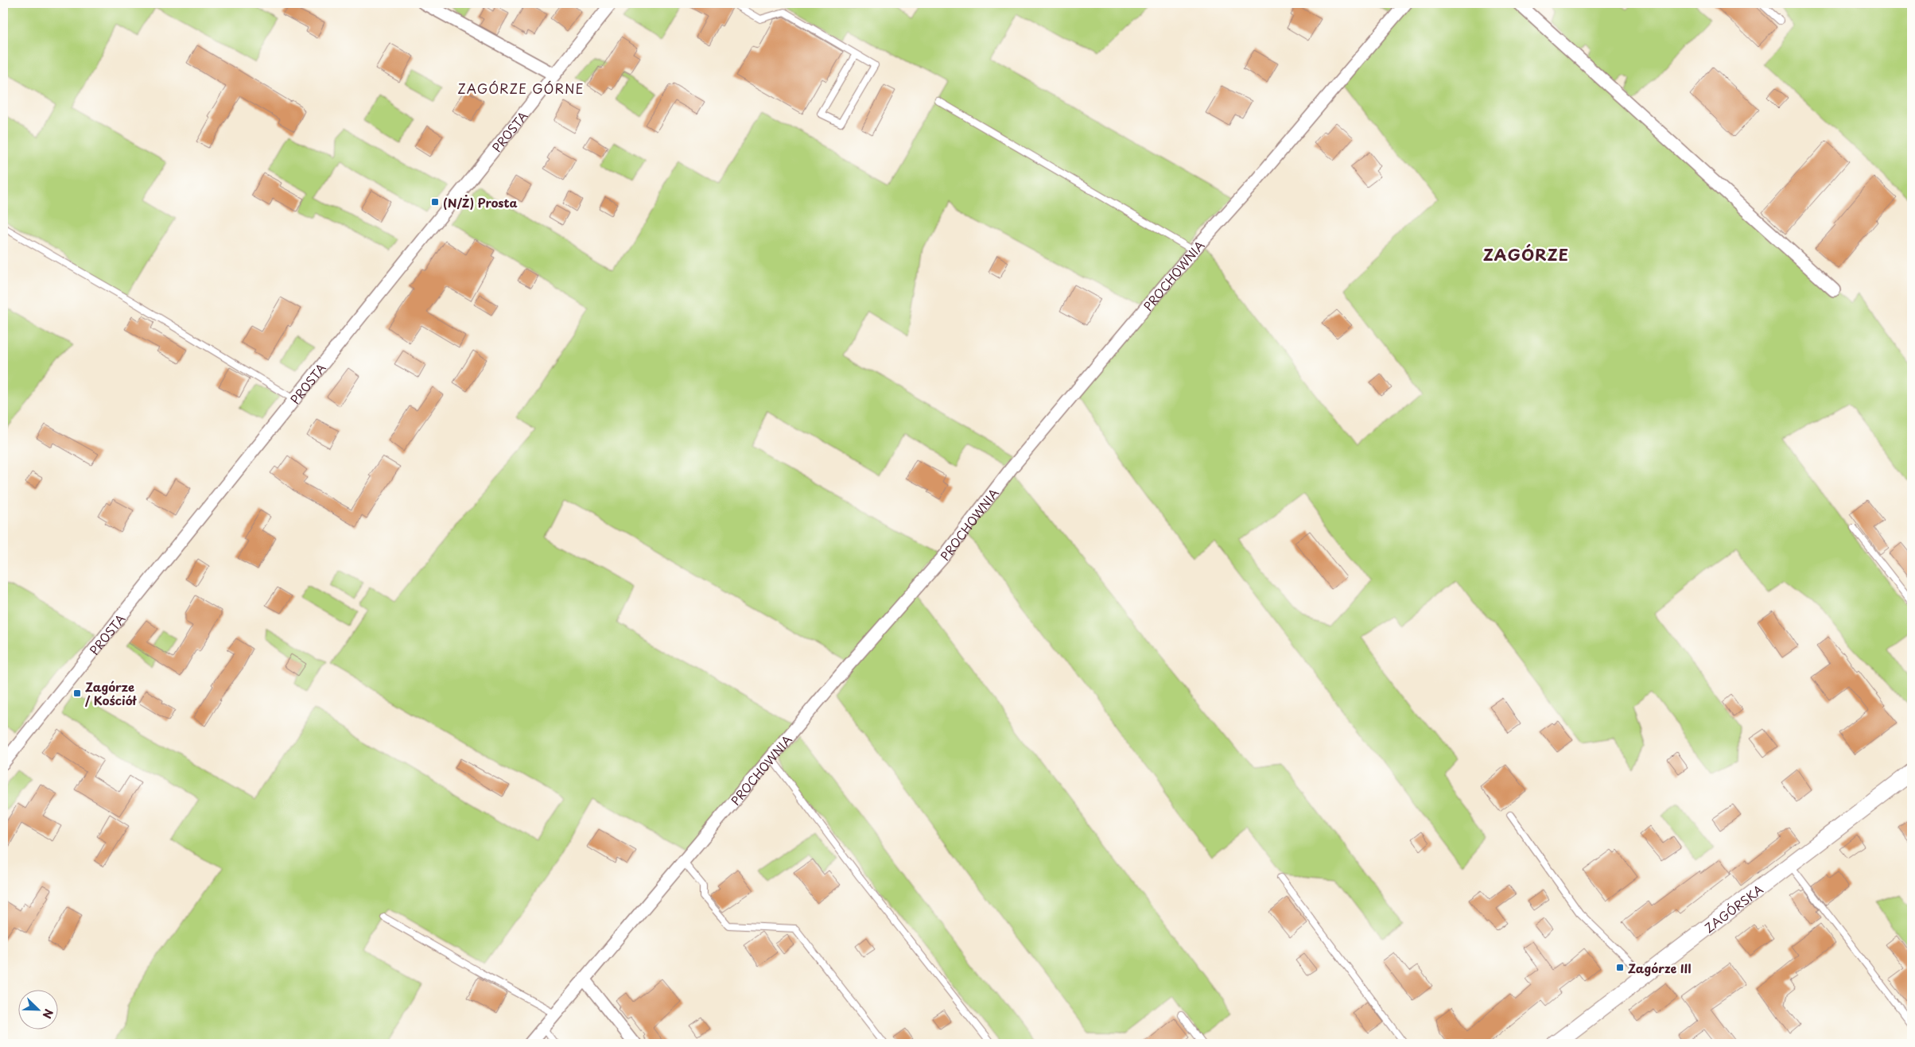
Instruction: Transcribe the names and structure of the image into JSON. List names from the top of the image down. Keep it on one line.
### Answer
{"streets":{"street":["PROSTA","PROCHOWNIA","ZAGÓRSKA"]},"districts":["ZAGÓRZE GÓRNE","ZAGÓRZE"],"places":{"transit":["(N/Ż) Prosta","Zagórze / Kościół","Zagórze III"]},"north":"bottom right"}
